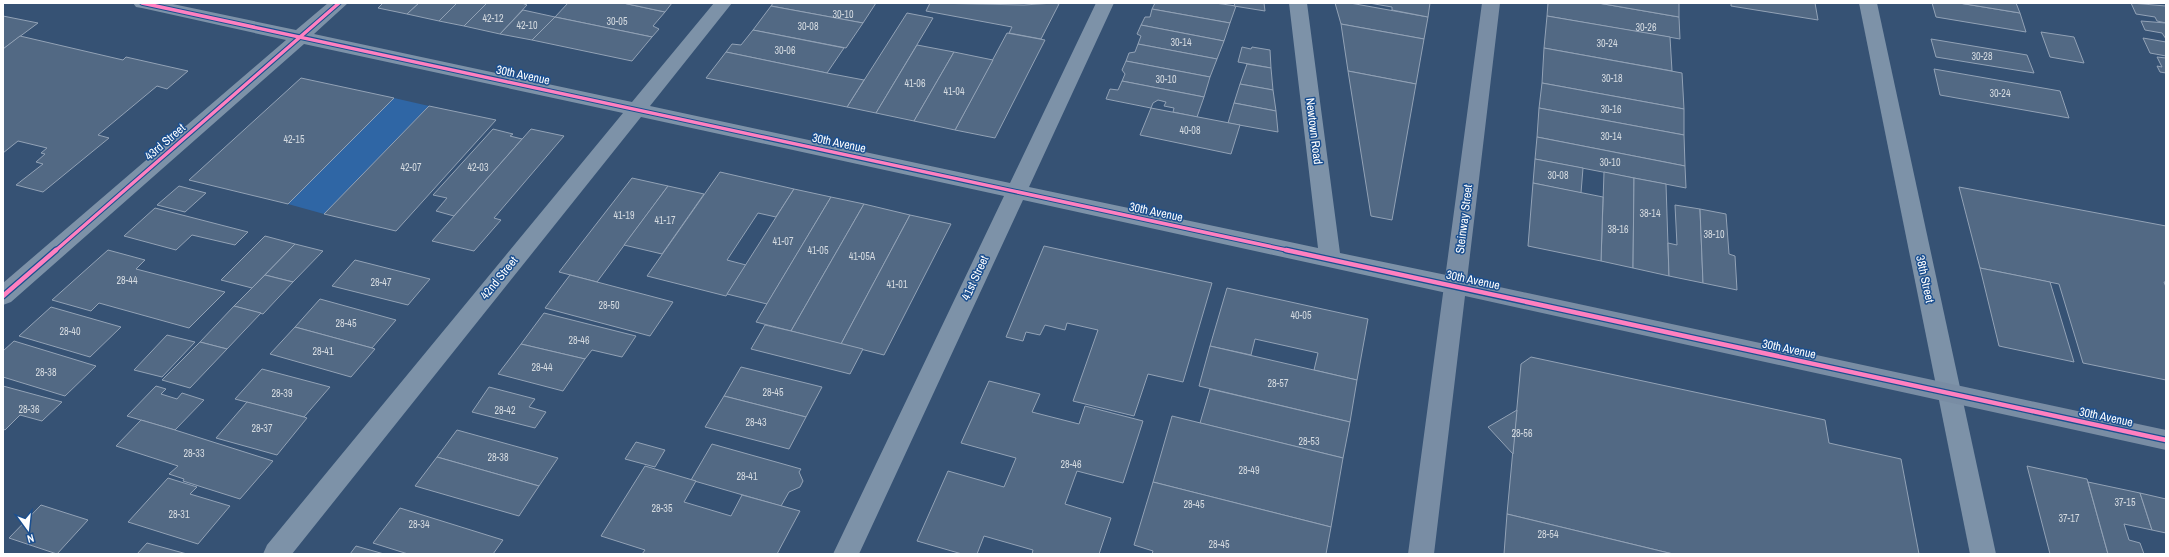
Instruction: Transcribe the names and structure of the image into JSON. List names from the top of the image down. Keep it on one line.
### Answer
{"streets":{"street":["30th Avenue","Newtown Road","43rd Street","Steinway Street","42nd Street","41st Street","38th Street"]},"crossings":[["30th Avenue","Newtown Road"],["30th Avenue","43rd Street"],["30th Avenue","Steinway Street"],["30th Avenue","42nd Street"],["30th Avenue","41st Street"],["30th Avenue","38th Street"]],"house_numbers":["30-10","42-12","30-05","42-10","30-08","30-26","30-14","30-24","30-06","30-28","30-18","30-10","41-06","41-04","30-24","30-16","40-08","30-14","42-15","30-10","42-07","42-03","30-08","38-14","41-19","41-17","38-16","38-10","41-07","41-05","41-05A","28-44","28-47","41-01","28-50","40-05","28-45","28-40","28-46","28-41","28-44","28-38","28-57","28-45","28-39","28-36","28-42","28-43","28-37","28-56","28-53","28-33","28-38","28-46","28-49","28-41","37-15","28-45","28-35","28-31","37-17","28-34","28-54","28-45"],"north":"bottom"}
